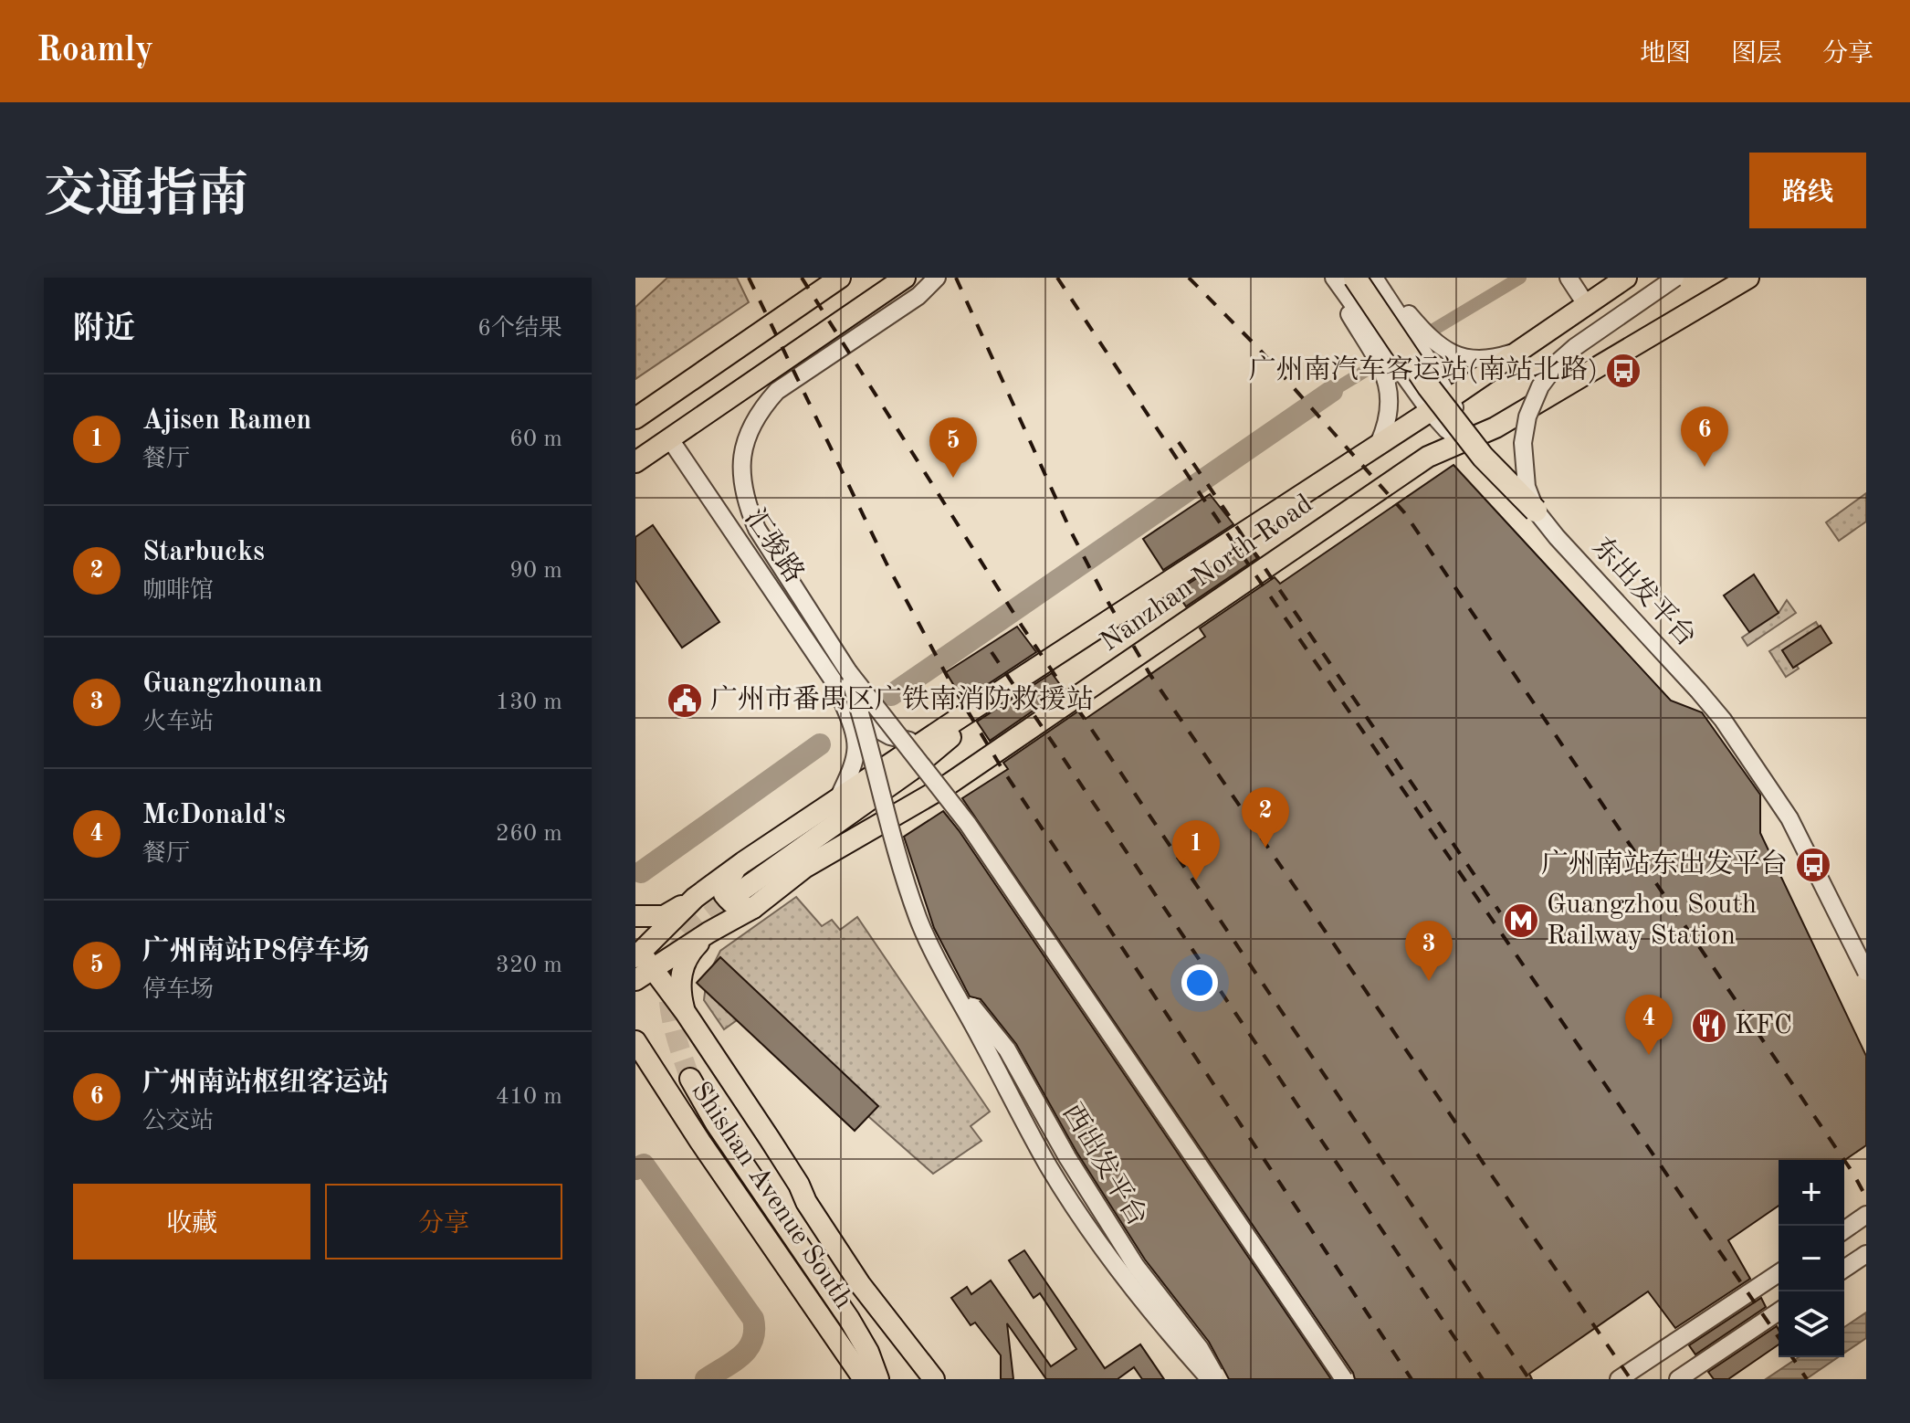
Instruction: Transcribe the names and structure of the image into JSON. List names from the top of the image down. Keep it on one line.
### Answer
{"streets":{"main road":["Nanzhan North Road","Shishan Avenue South"],"street":["汇骏路","东出发平台","西出发平台"]},"crossings":[["汇骏路","西出发平台"],["Nanzhan North Road","Shishan Avenue South"]],"places":{"bus stop":["广州南汽车客运站(南站北路)","广州南站东出发平台"],"public building":["广州市番禺区广铁南消防救援站"],"metro station":["Guangzhou South Railway Station"],"restaurant":["KFC"]},"page":{"header":"Roamly","nav":["地图","图层","分享"],"title":"交通指南","buttons":["路线",["收藏","分享"]],"heading":["附近","6个结果"],"list":[{"mark":"1","name":"Ajisen Ramen","note":"餐厅","value":"60 m"},{"mark":"2","name":"Starbucks","note":"咖啡馆","value":"90 m"},{"mark":"3","name":"Guangzhounan","note":"火车站","value":"130 m"},{"mark":"4","name":"McDonald's","note":"餐厅","value":"260 m"},{"mark":"5","name":"广州南站P8停车场","note":"停车场","value":"320 m"},{"mark":"6","name":"广州南站枢纽客运站","note":"公交站","value":"410 m"}],"pins":["6","5","2","1","3","4"],"map_buttons":["+","−"]}}
